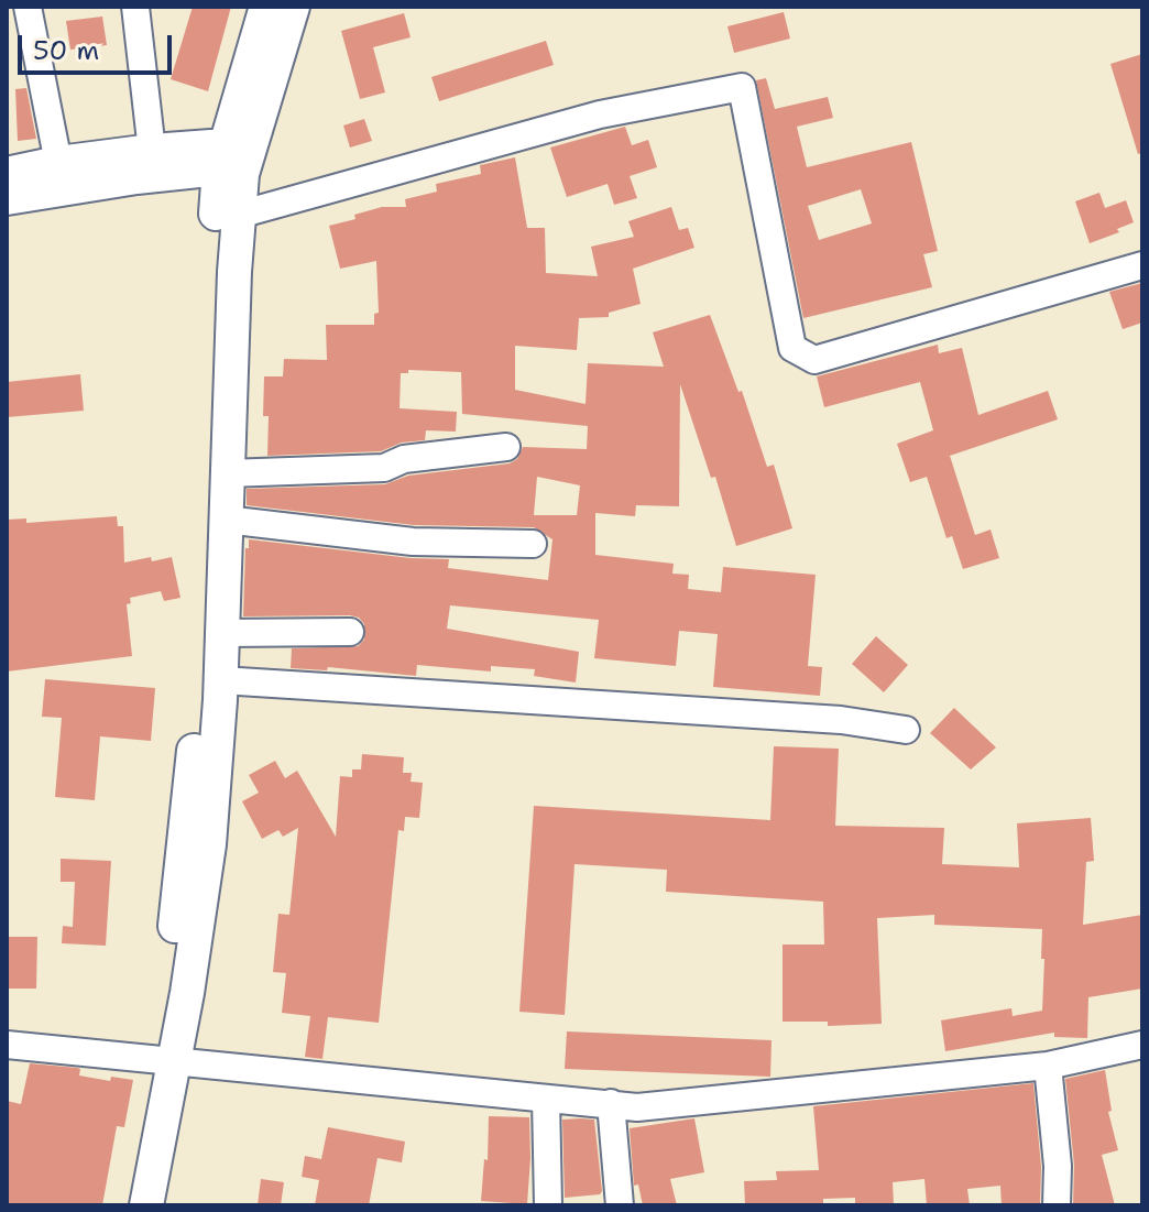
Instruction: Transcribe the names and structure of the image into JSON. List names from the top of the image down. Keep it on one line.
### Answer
{"scale_bar":"50 m"}
